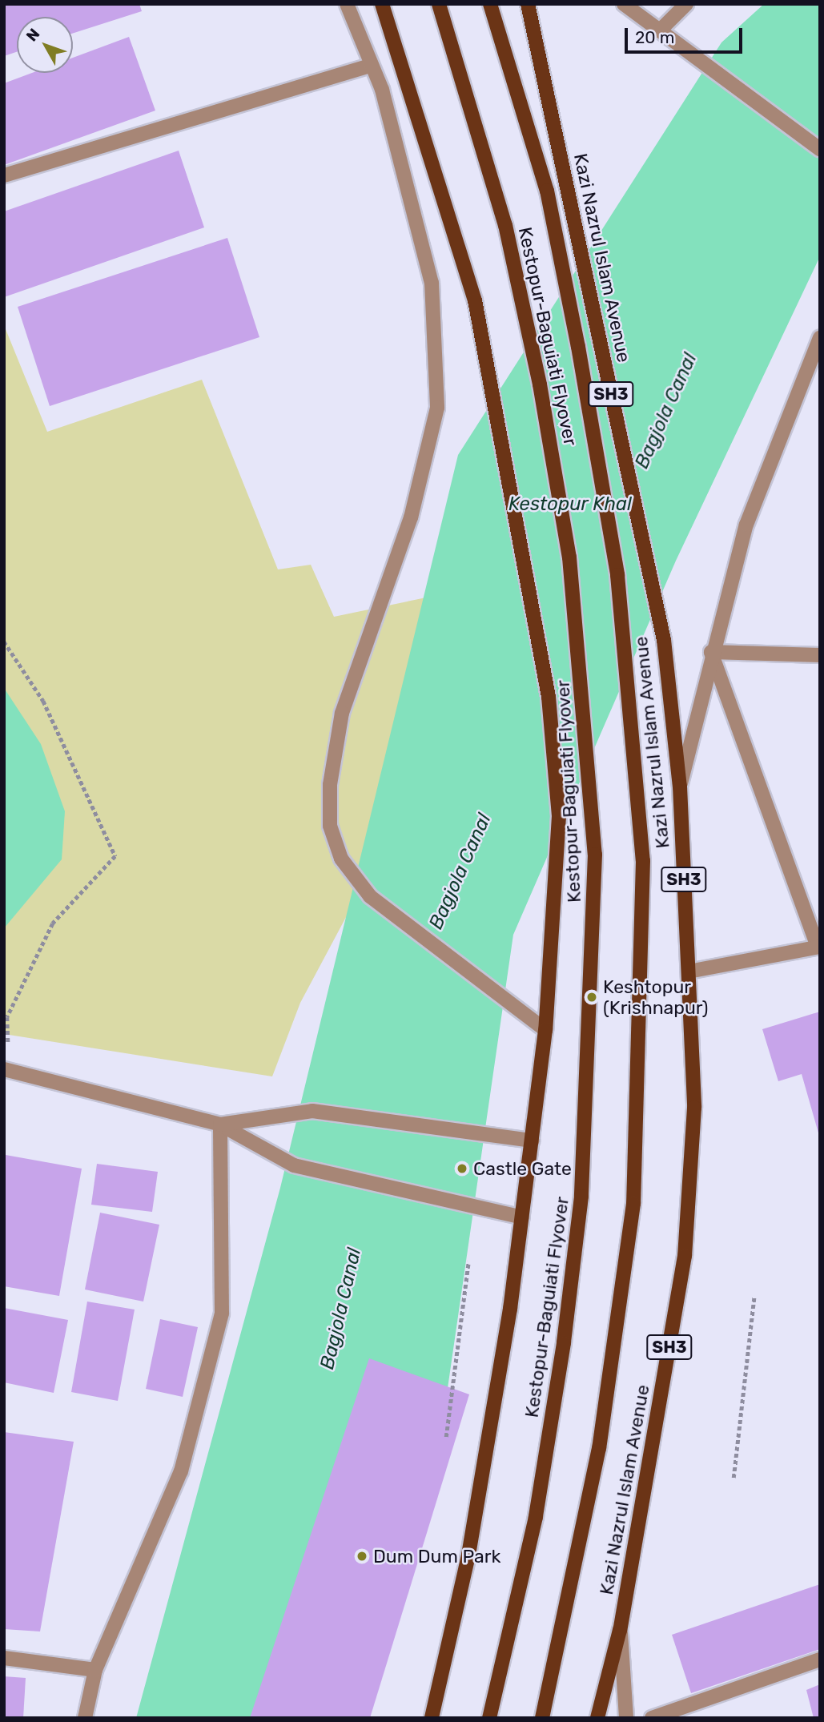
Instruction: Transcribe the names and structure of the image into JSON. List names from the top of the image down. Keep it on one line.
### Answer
{"streets":{"main road":["Kazi Nazrul Islam Avenue","Kestopur-Baguiati Flyover","SH3"]},"water":["Bagjola Canal","Kestopur Khal"],"places":["Keshtopur (Krishnapur)","Castle Gate","Dum Dum Park"],"scale_bar":"20 m","north":"top left"}
